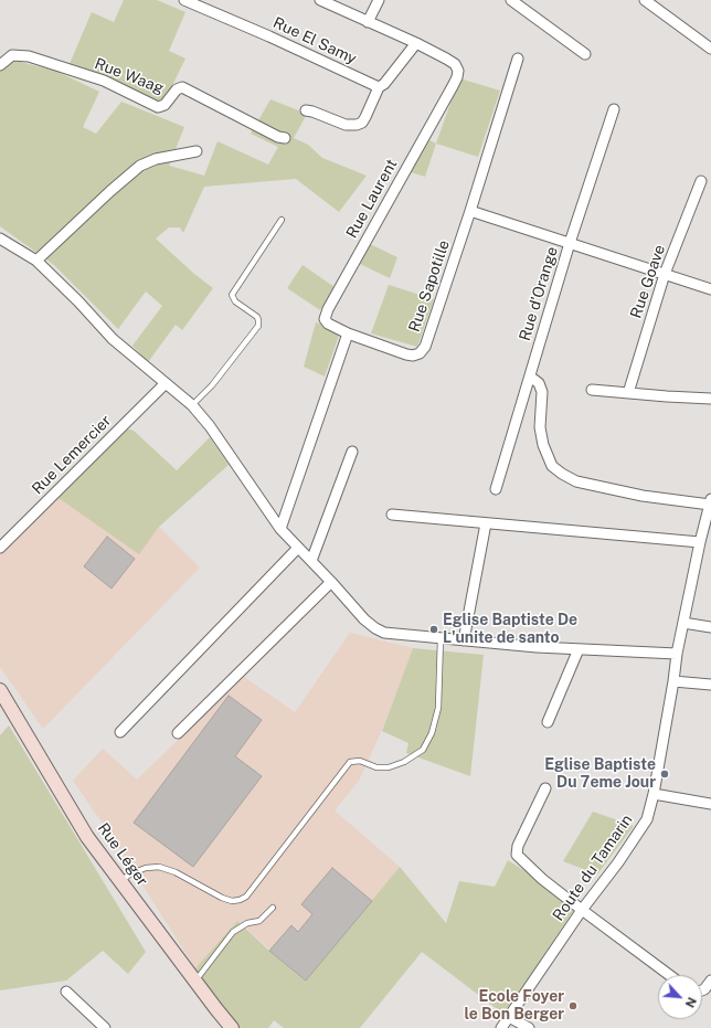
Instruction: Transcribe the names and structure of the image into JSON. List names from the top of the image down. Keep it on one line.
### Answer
{"streets":{"street":["Rue El Samy","Rue Waag","Rue Laurent","Rue Goave","Rue Sapotille","Rue d'Orange","Rue Lemercier","Rue Léger","Route du Tamarin"]},"crossings":[["Rue Laurent","Rue Sapotille"]],"places":["Eglise Baptiste De L'unite de santo","Eglise Baptiste Du 7eme Jour","Ecole Foyer le Bon Berger"],"north":"bottom right"}
